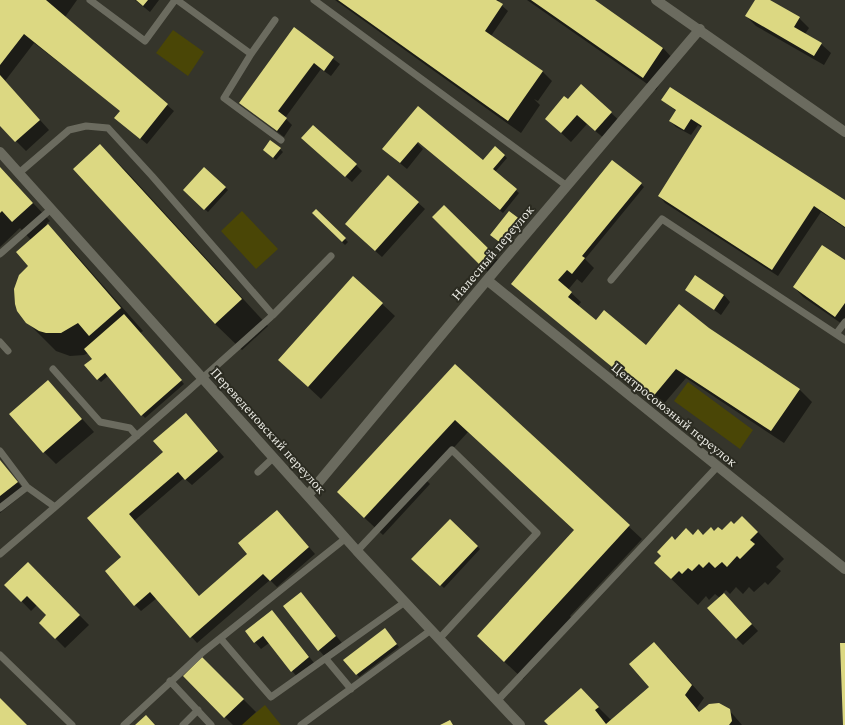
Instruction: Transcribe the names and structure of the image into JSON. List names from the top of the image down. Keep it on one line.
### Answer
{"streets":{"street":["Налесный переулок","Центросоюзный переулок","Переведеновский переулок"]},"crossings":[["Налесный переулок","Центросоюзный переулок"],["Налесный переулок","Переведеновский переулок"]]}
